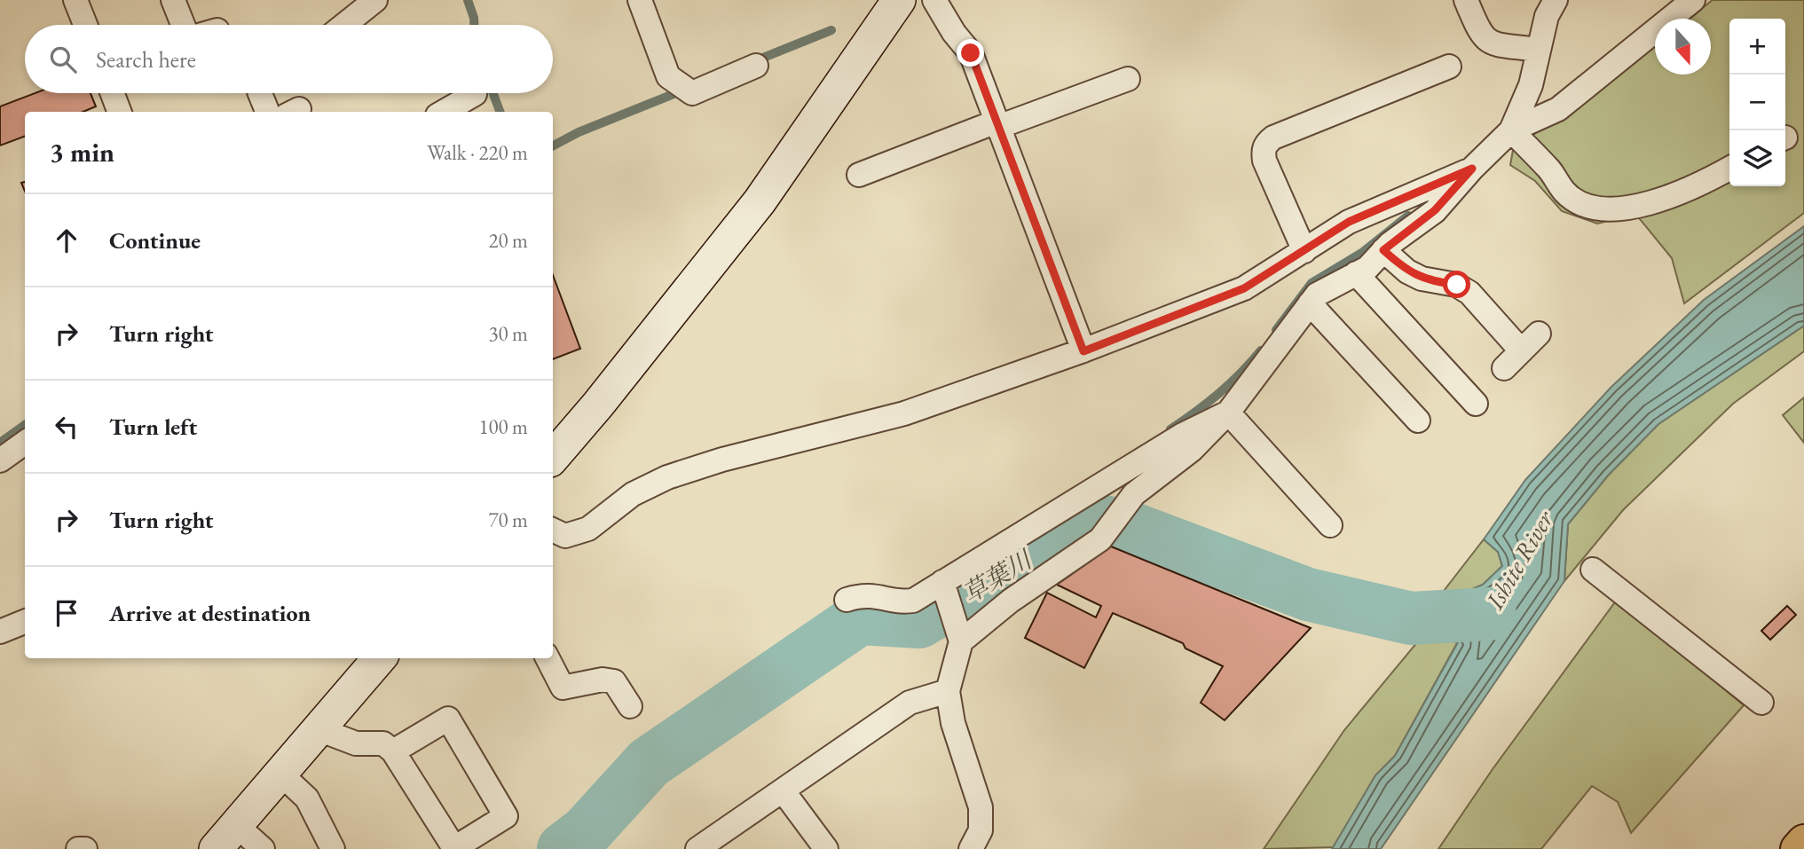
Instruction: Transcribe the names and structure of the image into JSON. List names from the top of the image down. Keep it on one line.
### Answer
{"water":["Ishite River","草葉川"],"north":"bottom","page":{"map_buttons":["+","−"],"search":"Search here","heading":["3 min","Walk · 220 m"],"list":[["Continue","20 m"],["Turn right","30 m"],["Turn left","100 m"],["Turn right","70 m"],"Arrive at destination"]}}
